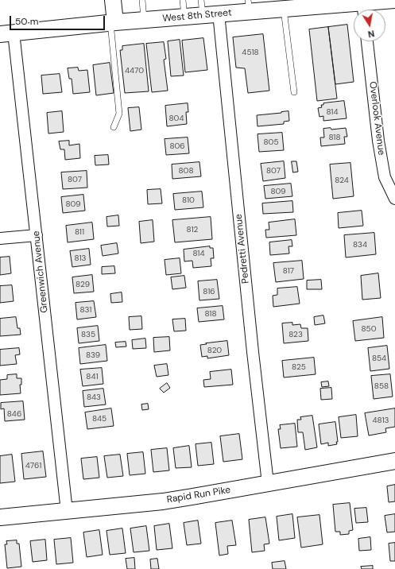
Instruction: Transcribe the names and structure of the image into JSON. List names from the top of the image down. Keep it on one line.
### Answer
{"streets":{"street":["West 8th Street","Overlook Avenue","Pedretti Avenue","Greenwich Avenue","Rapid Run Pike"]},"crossings":[["West 8th Street","Pedretti Avenue"],["West 8th Street","Greenwich Avenue"],["Pedretti Avenue","Rapid Run Pike"],["Greenwich Avenue","Rapid Run Pike"]],"house_numbers":["4518","4470","814","804","818","805","806","808","807","807","824","809","810","809","812","811","834","814","813","817","829","816","831","818","850","835","823","820","839","854","825","841","858","843","846","845","4813","4761"],"scale_bar":"50 m","north":"bottom"}
